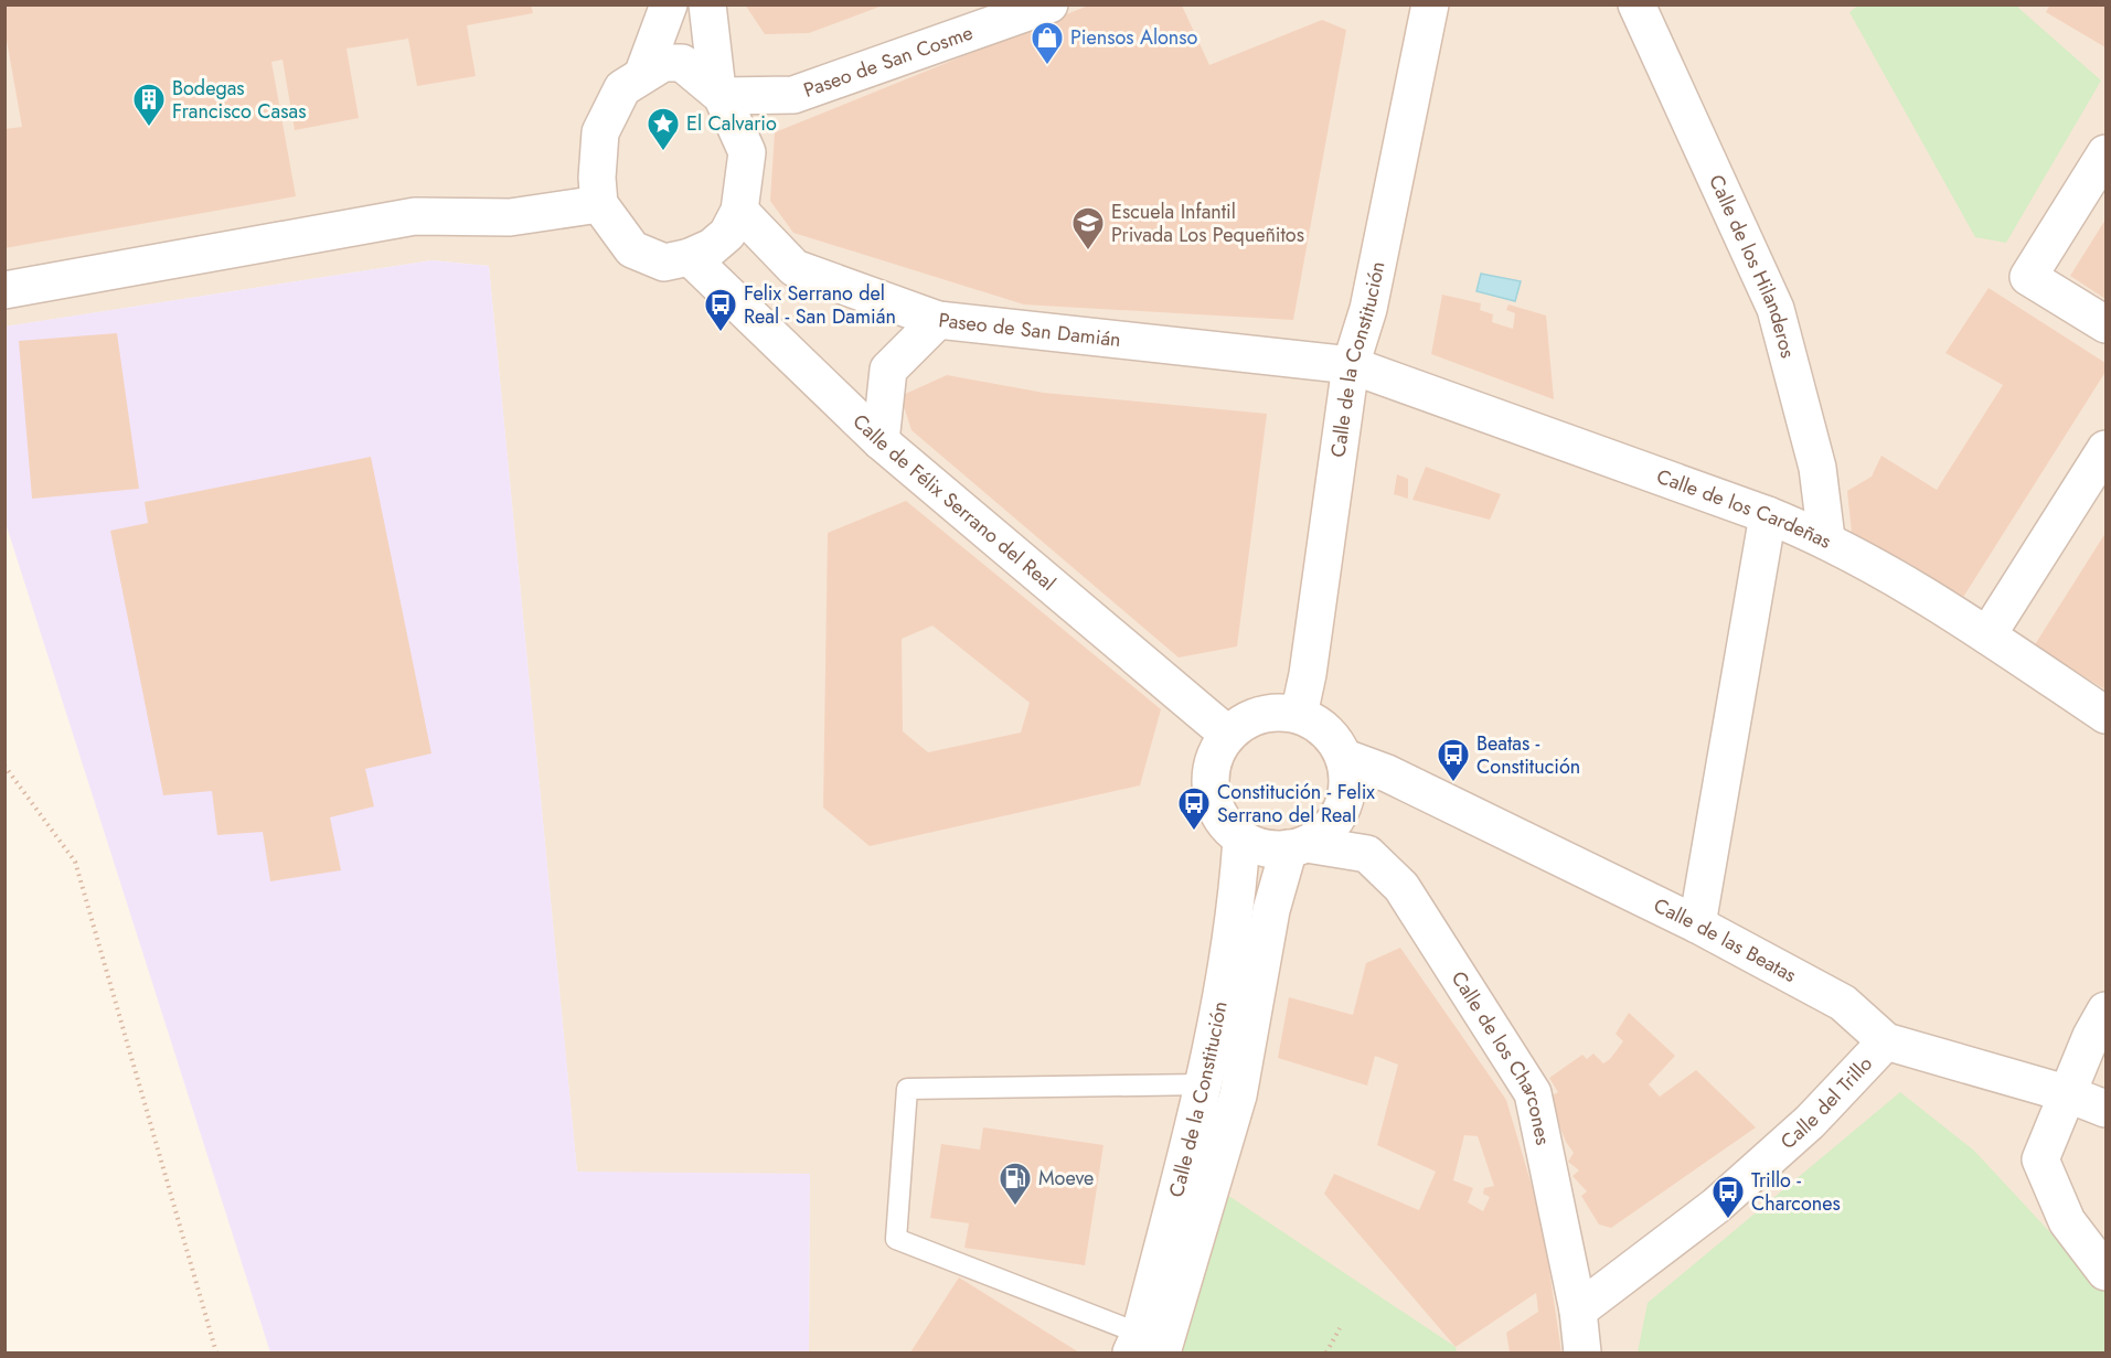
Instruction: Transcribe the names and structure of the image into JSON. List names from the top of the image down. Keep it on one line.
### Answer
{"streets":{"street":["Paseo de San Cosme","Calle de los Hilanderos","Paseo de San Damián","Calle de la Constitución","Calle de Félix Serrano del Real","Calle de los Cardeñas","Calle de las Beatas","Calle de los Charcones","Calle del Trillo"]},"crossings":[["Paseo de San Cosme","Paseo de San Damián"],["Paseo de San Cosme","Calle de Félix Serrano del Real"],["Calle de los Hilanderos","Calle de los Cardeñas"],["Paseo de San Damián","Calle de la Constitución"],["Paseo de San Damián","Calle de Félix Serrano del Real"],["Paseo de San Damián","Calle de los Cardeñas"],["Calle de la Constitución","Calle de Félix Serrano del Real"],["Calle de la Constitución","Calle de los Cardeñas"],["Calle de la Constitución","Calle de las Beatas"],["Calle de la Constitución","Calle de los Charcones"],["Calle de Félix Serrano del Real","Calle de las Beatas"],["Calle de Félix Serrano del Real","Calle de los Charcones"],["Calle de las Beatas","Calle de los Charcones"],["Calle de las Beatas","Calle del Trillo"],["Calle de los Charcones","Calle del Trillo"]],"places":{"shop":["Piensos Alonso"],"building":["Bodegas Francisco Casas"],"place":["El Calvario"],"school or university":["Escuela Infantil Privada Los Pequeñitos"],"bus stop":["Felix Serrano del Real - San Damián","Beatas - Constitución","Constitución - Felix Serrano del Real","Trillo - Charcones"],"fuel station":["Moeve"]}}
